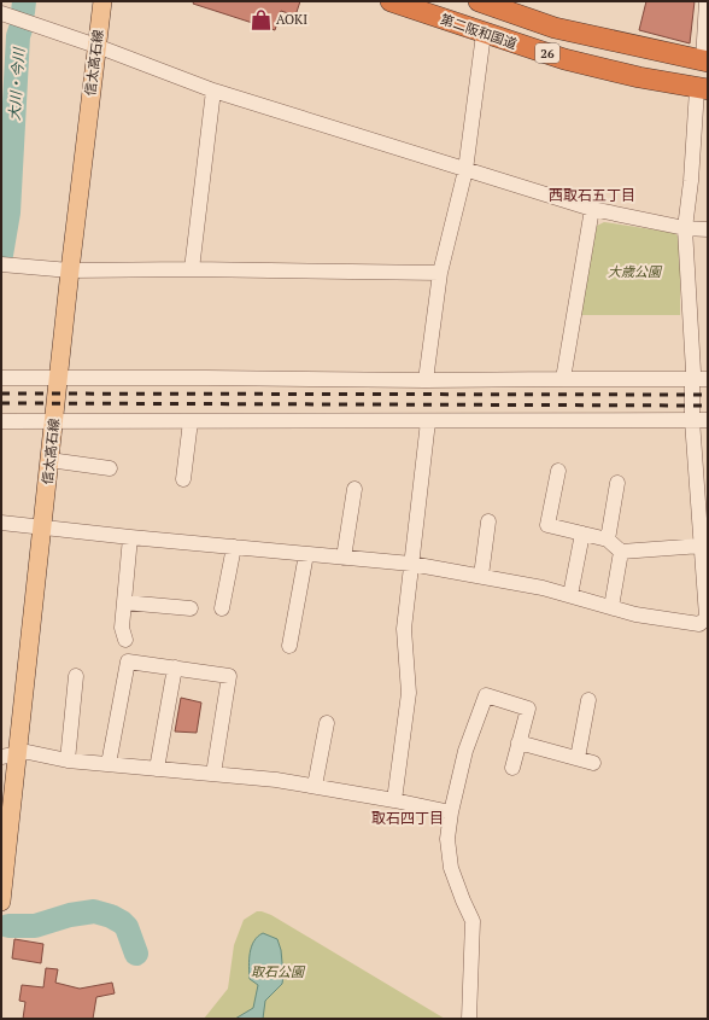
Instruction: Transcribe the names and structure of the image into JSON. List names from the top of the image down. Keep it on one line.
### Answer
{"streets":{"highway":["第二阪和国道","26"],"main road":["信太高石線"]},"districts":["西取石五丁目","取石四丁目"],"water":["大川・今川"],"parks":["大歳公園","取石公園"],"places":{"shop":["AOKI"]}}
